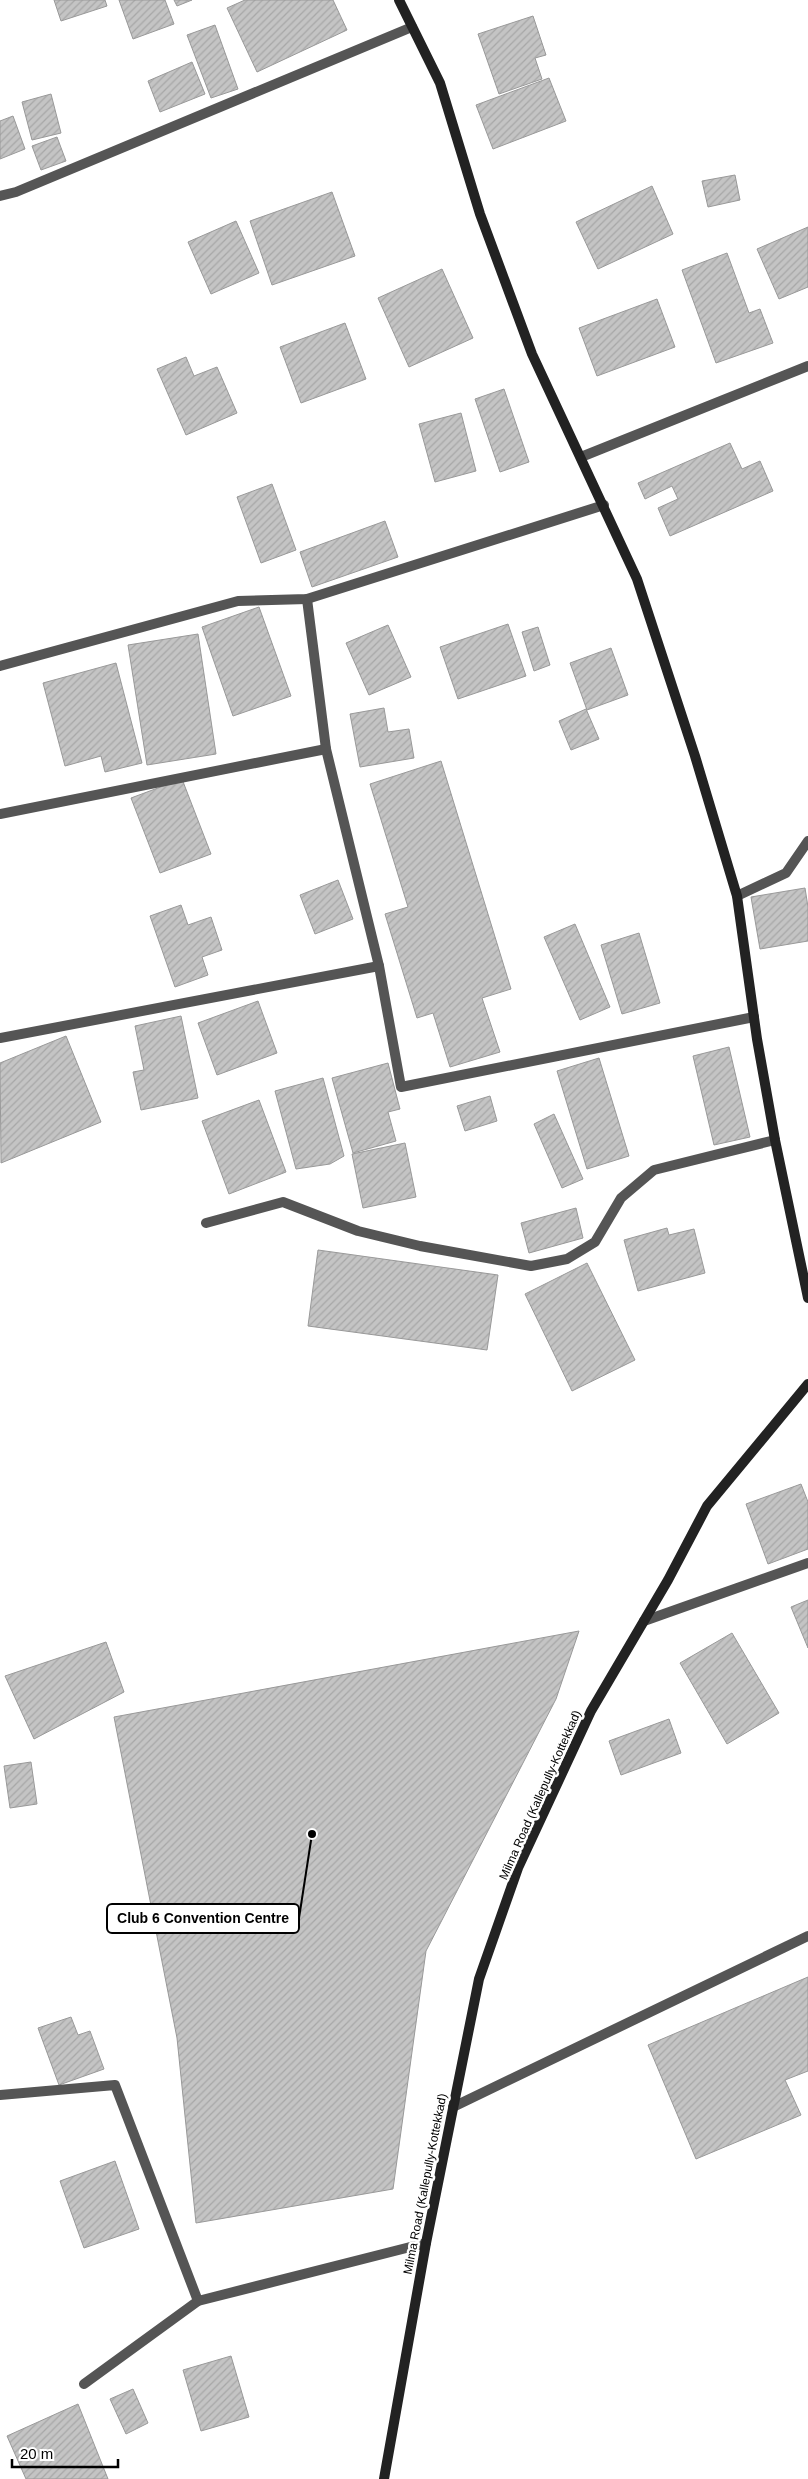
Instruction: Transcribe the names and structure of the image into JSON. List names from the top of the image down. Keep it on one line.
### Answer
{"streets":{"street":["Milma Road (Kallepully-Kottekkad)"]},"places":["Club 6 Convention Centre"],"scale_bar":"20 m"}
